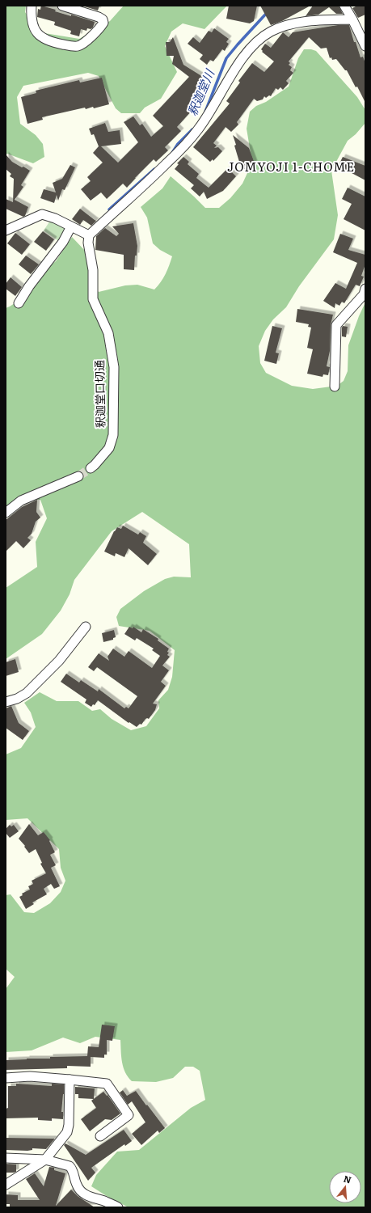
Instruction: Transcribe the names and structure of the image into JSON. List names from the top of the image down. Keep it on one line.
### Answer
{"streets":{"street":["釈迦堂口切通"]},"districts":["JOMYOJI 1-CHOME"],"water":["釈迦堂川"],"north":"top"}
